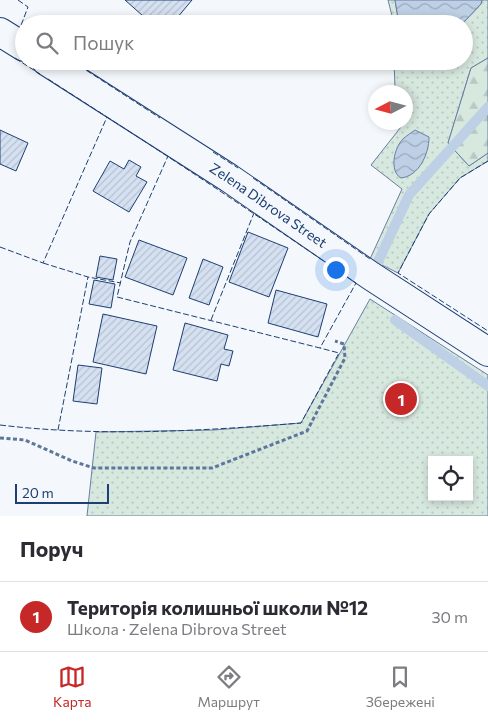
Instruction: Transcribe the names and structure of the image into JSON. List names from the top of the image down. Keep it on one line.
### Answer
{"streets":{"street":["Zelena Dibrova Street"]},"scale_bar":"20 m","north":"left","page":{"search":"Пошук","pins":"1","scale":"20 m","heading":"Поруч","list":[{"mark":"1","name":"Територія колишньої школи №12","note":"Школа · Zelena Dibrova Street","value":"30 m"}],"nav":["Карта","Маршрут","Збережені"]}}
